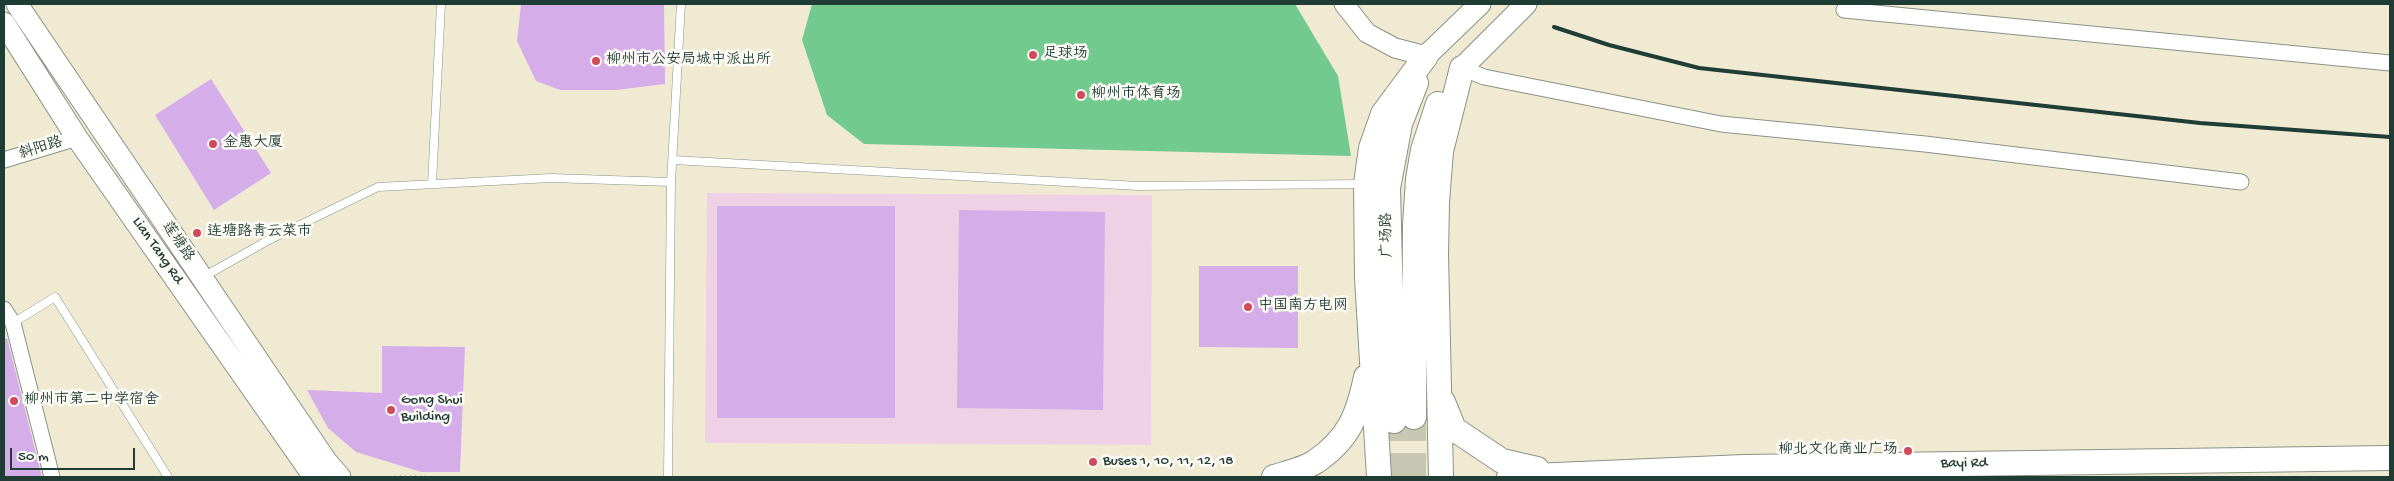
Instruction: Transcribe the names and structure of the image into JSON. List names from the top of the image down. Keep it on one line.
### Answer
{"streets":{"main road":["广场路","莲塘路","Lian Tang Rd","Bayi Rd"],"street":["斜阳路"]},"crossings":[["斜阳路","Lian Tang Rd"]],"places":["足球场","柳州市公安局城中派出所","柳州市体育场","金惠大厦","连塘路青云菜市","中国南方电网","柳州市第二中学宿舍","Gong Shui Building","柳北文化商业广场","Buses 1, 10, 11, 12, 18"],"scale_bar":"50 m"}
